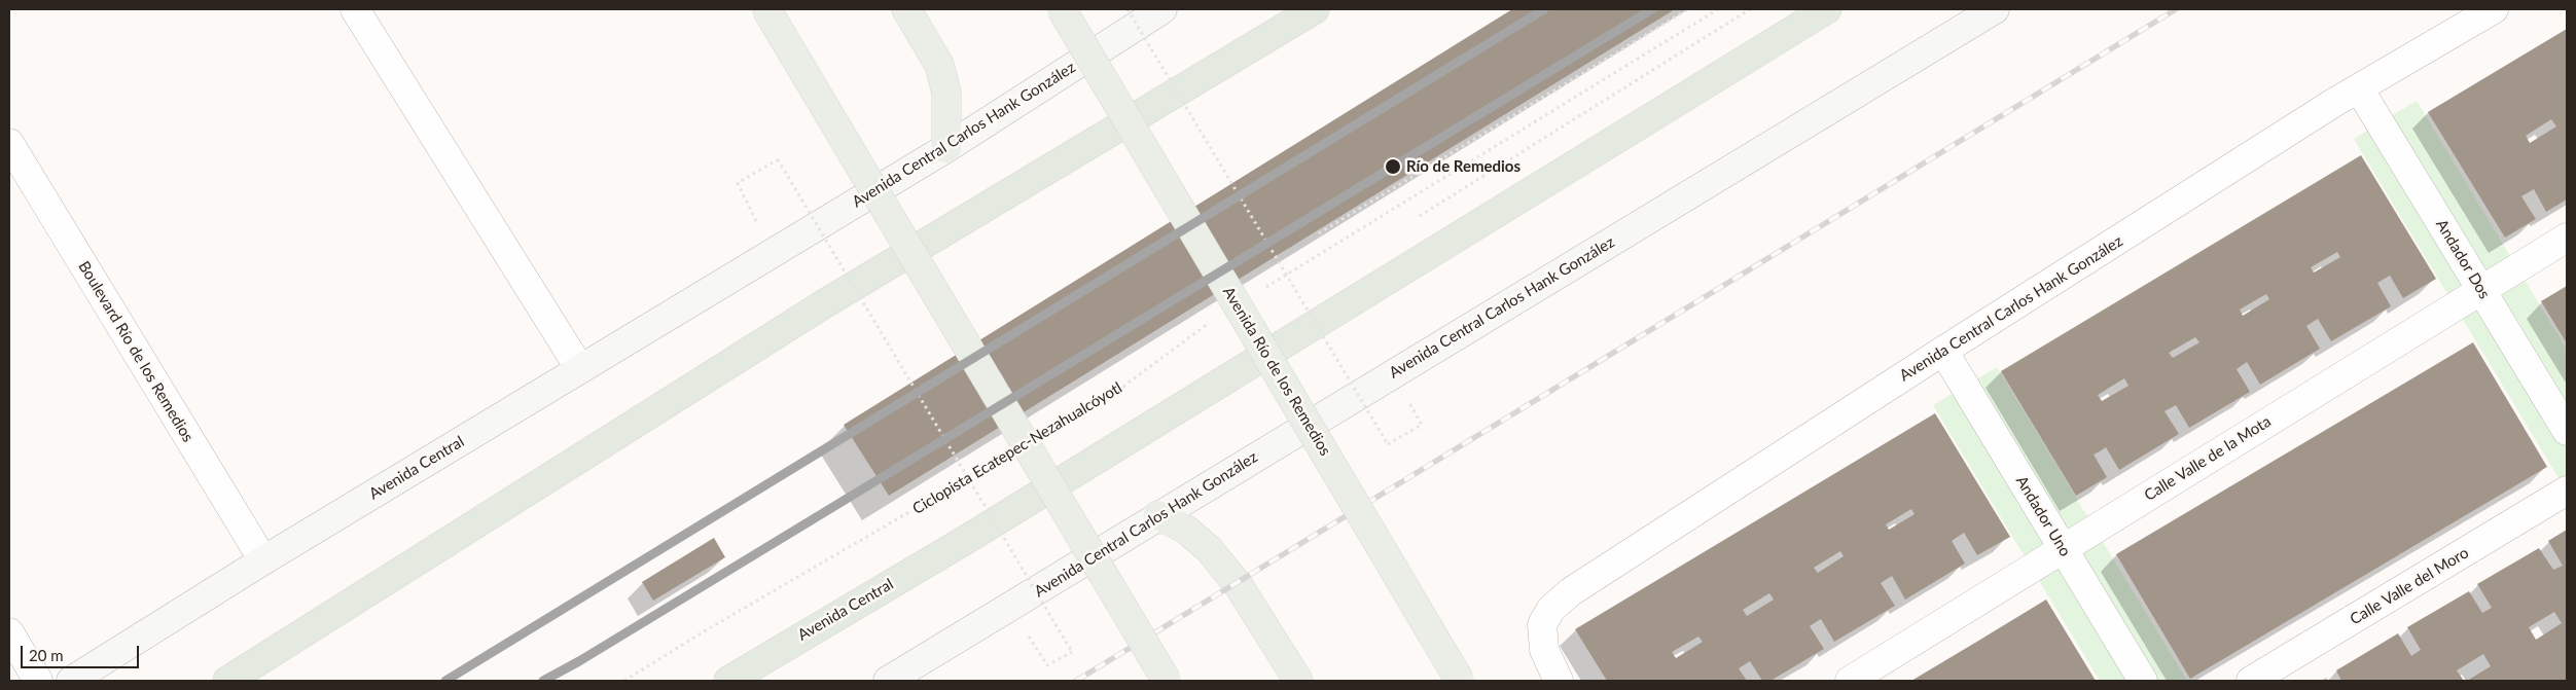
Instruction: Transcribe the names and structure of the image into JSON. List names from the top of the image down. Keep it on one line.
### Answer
{"streets":{"highway":["Avenida Río de los Remedios","Avenida Central"],"main road":["Avenida Central Carlos Hank González"],"street":["Andador Dos","Boulevard Río de los Remedios","Calle Valle de la Mota","Andador Uno","Calle Valle del Moro"],"path":["Ciclopista Ecatepec-Nezahualcóyotl"]},"crossings":[["Avenida Central Carlos Hank González","Andador Dos"],["Avenida Central Carlos Hank González","Avenida Central"],["Avenida Central Carlos Hank González","Andador Uno"],["Andador Dos","Calle Valle de la Mota"],["Boulevard Río de los Remedios","Avenida Central"],["Calle Valle de la Mota","Andador Uno"]],"places":["Río de Remedios"],"scale_bar":"20 m"}
